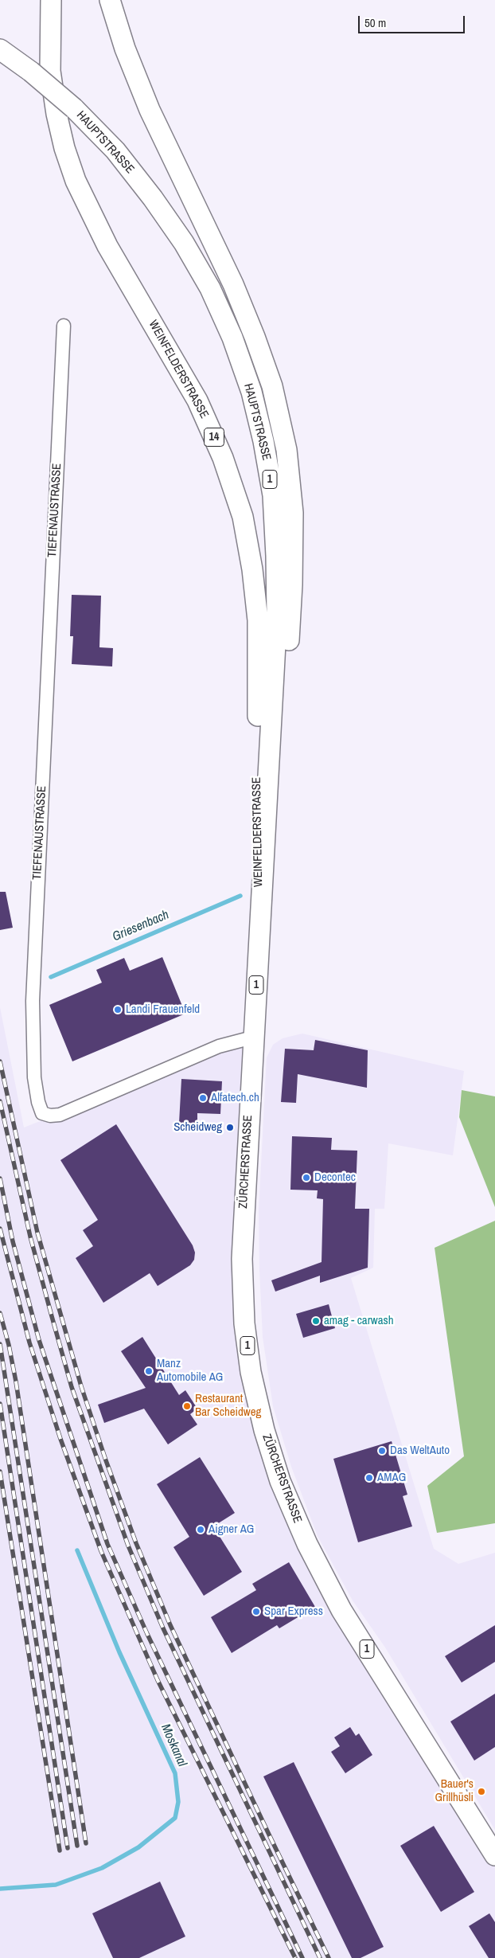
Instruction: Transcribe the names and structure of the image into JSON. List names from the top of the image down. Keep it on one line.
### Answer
{"streets":{"main road":["HAUPTSTRASSE","WEINFELDERSTRASSE","14","1","ZÜRCHERSTRASSE"],"street":["TIEFENAUSTRASSE"]},"crossings":[["HAUPTSTRASSE","WEINFELDERSTRASSE"],["HAUPTSTRASSE","ZÜRCHERSTRASSE"],["WEINFELDERSTRASSE","ZÜRCHERSTRASSE"],["TIEFENAUSTRASSE","ZÜRCHERSTRASSE"]],"water":["Griesenbach","Moskanal"],"places":["Landi Frauenfeld","Alfatech.ch","Scheidweg","Decontec","amag - carwash","Manz Automobile AG","Restaurant Bar Scheidweg","Das WeltAuto","AMAG","Aigner AG","Spar Express","Bauer's Grillhüsli"],"scale_bar":"50 m"}
